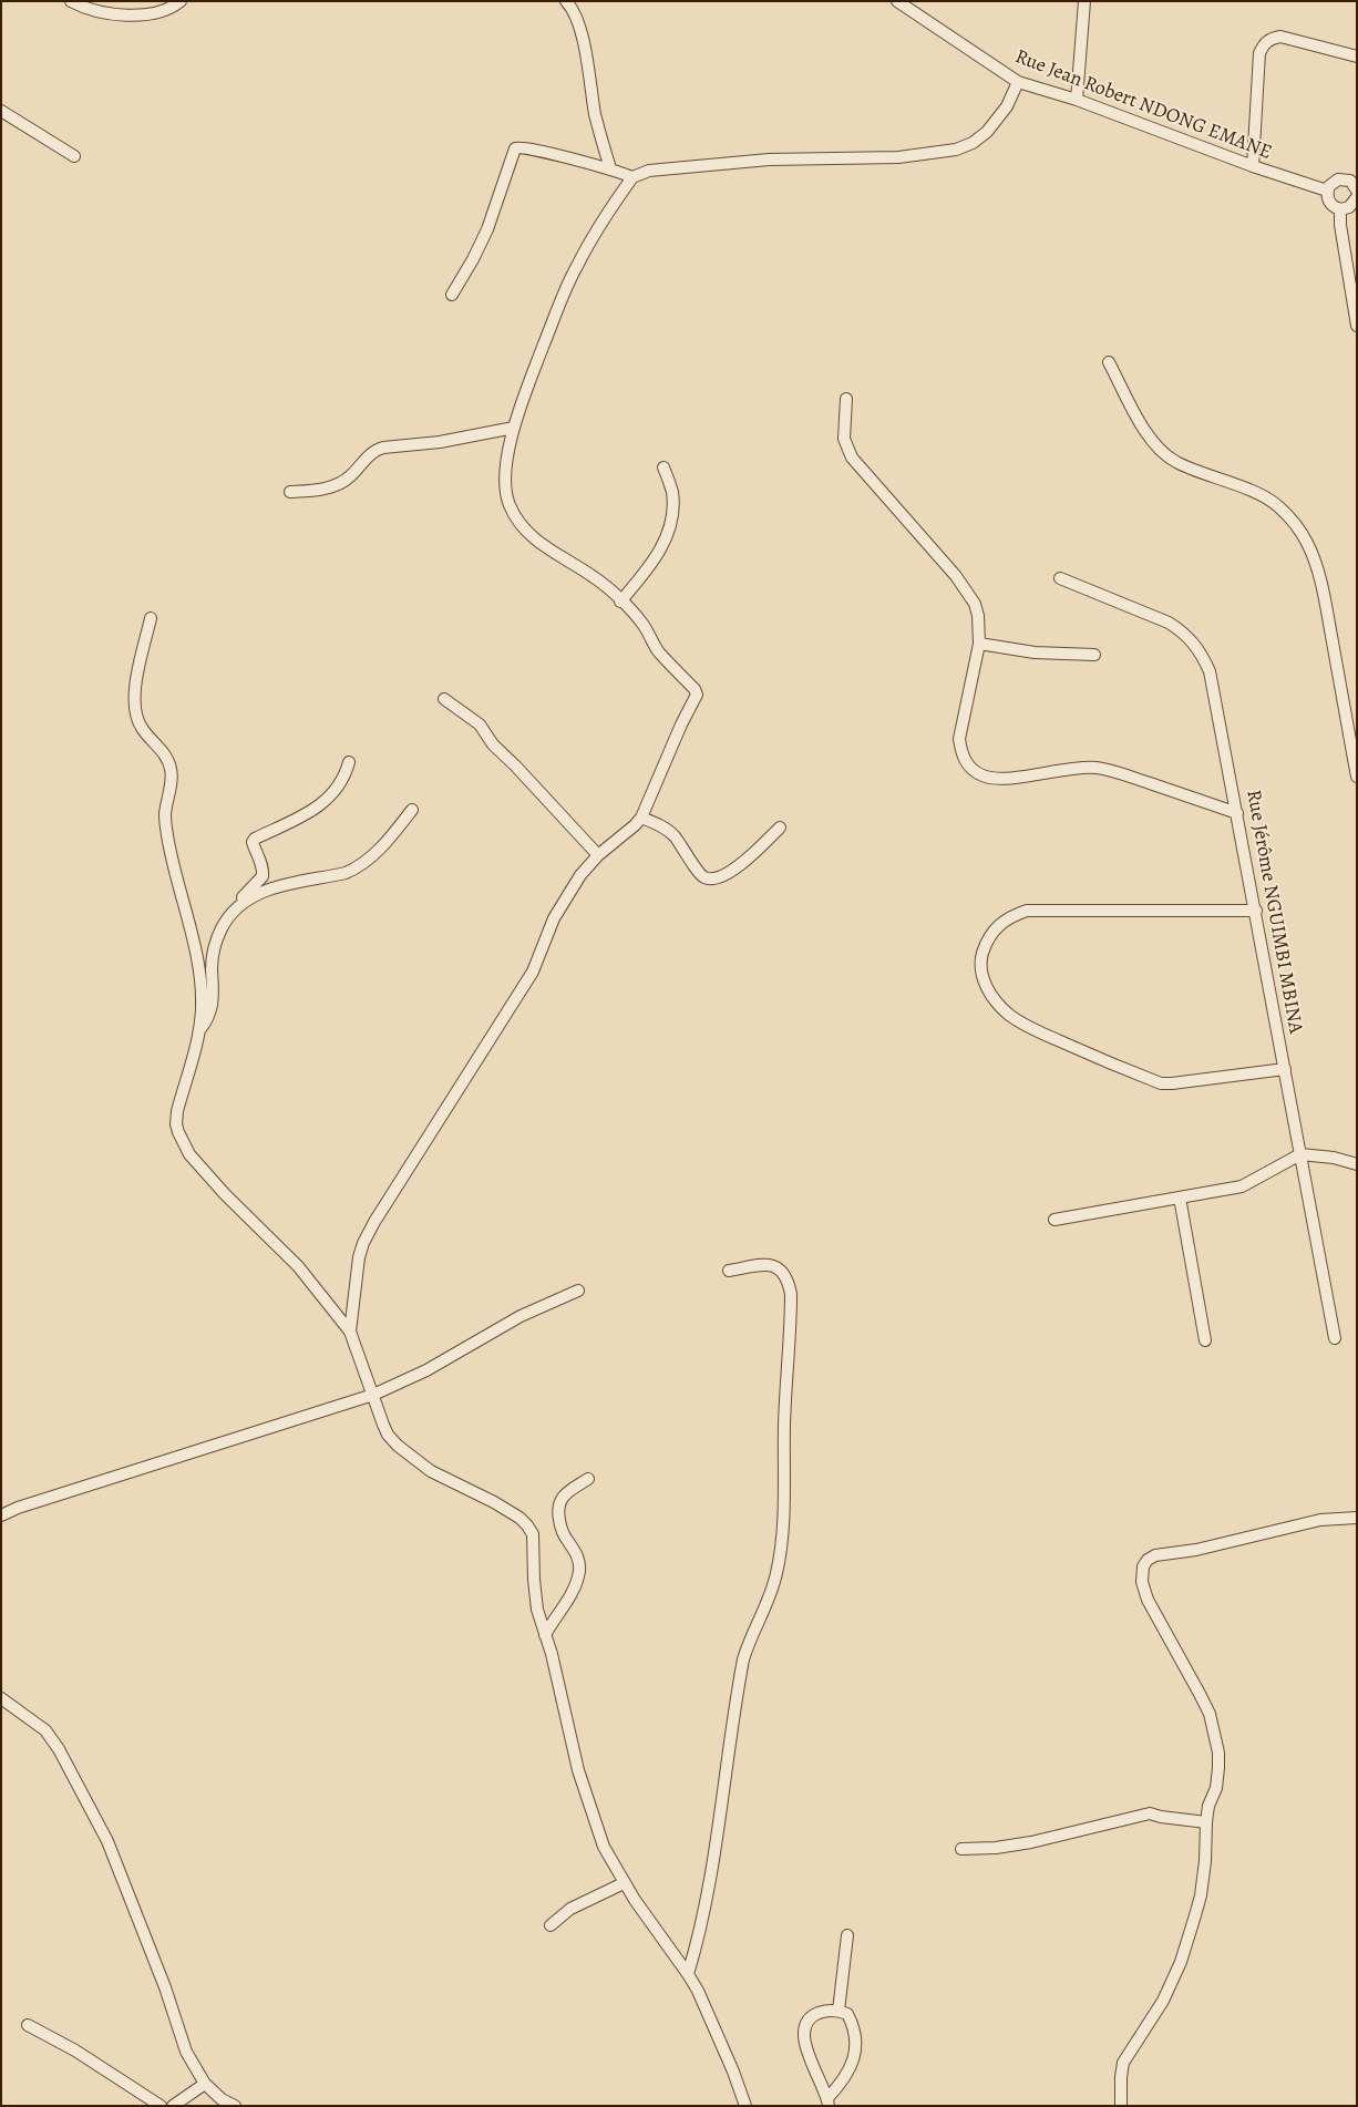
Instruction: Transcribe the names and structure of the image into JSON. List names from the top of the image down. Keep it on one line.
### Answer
{"streets":{"street":["Rue Jean Robert NDONG EMANE","Rue Jérôme NGUIMBI MBINA"]}}
